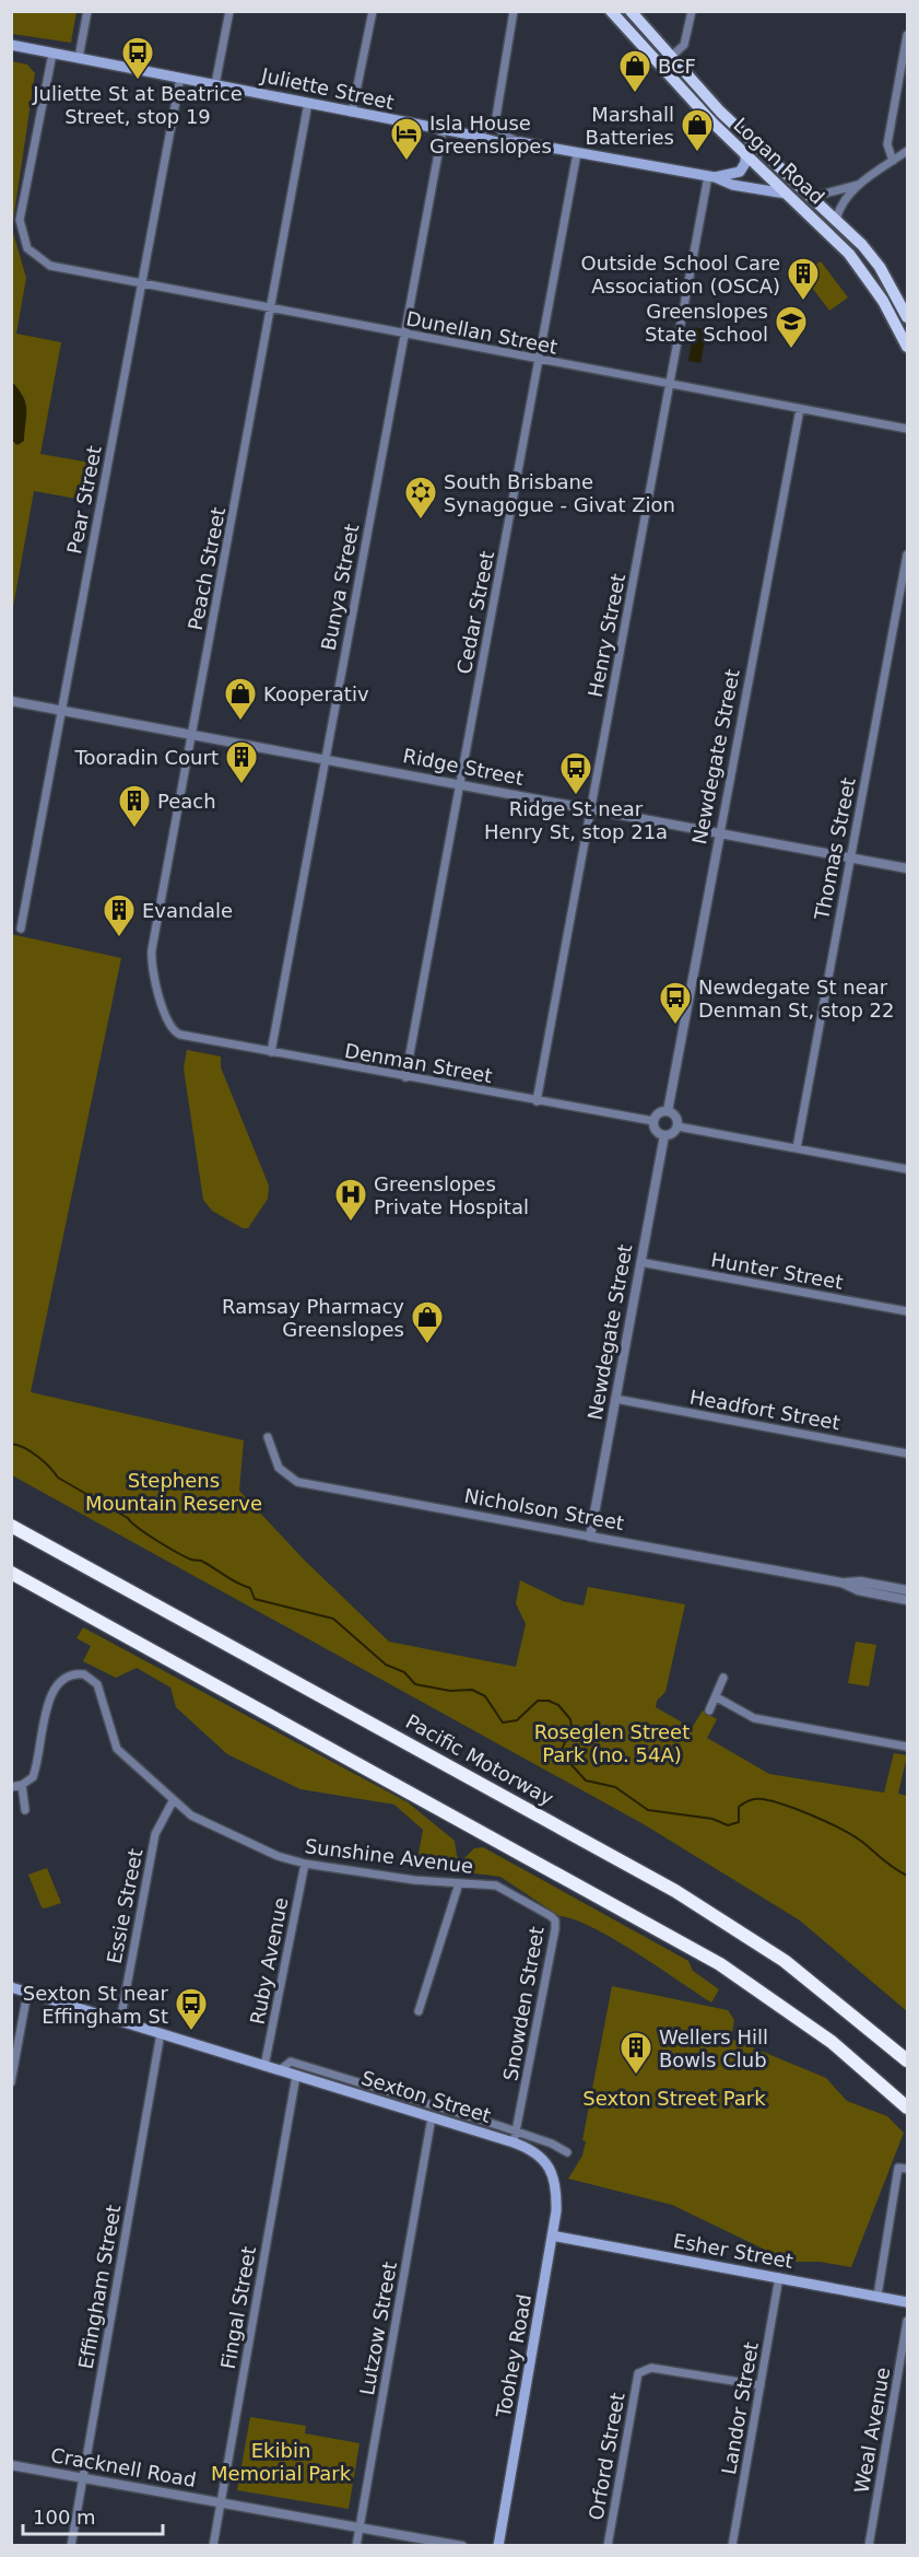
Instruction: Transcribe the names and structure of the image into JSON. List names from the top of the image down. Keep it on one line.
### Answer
{"streets":{"highway":["Pacific Motorway"],"main road":["Juliette Street","Logan Road","Sexton Street","Esher Street","Toohey Road"],"street":["Dunellan Street","Pear Street","Peach Street","Bunya Street","Cedar Street","Henry Street","Newdegate Street","Ridge Street","Thomas Street","Denman Street","Hunter Street","Headfort Street","Nicholson Street","Sunshine Avenue","Essie Street","Ruby Avenue","Snowden Street","Effingham Street","Fingal Street","Lutzow Street","Landor Street","Weal Avenue","Orford Street","Cracknell Road"]},"crossings":[["Juliette Street","Logan Road"],["Juliette Street","Dunellan Street"],["Juliette Street","Pear Street"],["Juliette Street","Peach Street"],["Juliette Street","Bunya Street"],["Juliette Street","Cedar Street"],["Juliette Street","Henry Street"],["Dunellan Street","Pear Street"],["Dunellan Street","Peach Street"],["Dunellan Street","Bunya Street"],["Dunellan Street","Cedar Street"],["Dunellan Street","Henry Street"],["Dunellan Street","Newdegate Street"],["Pear Street","Ridge Street"],["Peach Street","Ridge Street"],["Peach Street","Denman Street"],["Bunya Street","Ridge Street"],["Bunya Street","Denman Street"],["Cedar Street","Ridge Street"],["Cedar Street","Denman Street"],["Henry Street","Ridge Street"],["Henry Street","Denman Street"],["Newdegate Street","Ridge Street"],["Newdegate Street","Denman Street"],["Newdegate Street","Hunter Street"],["Newdegate Street","Headfort Street"],["Newdegate Street","Nicholson Street"],["Ridge Street","Thomas Street"],["Sunshine Avenue","Essie Street"],["Sunshine Avenue","Ruby Avenue"],["Sunshine Avenue","Snowden Street"],["Essie Street","Sexton Street"],["Ruby Avenue","Sexton Street"],["Snowden Street","Sexton Street"],["Sexton Street","Effingham Street"],["Sexton Street","Fingal Street"],["Sexton Street","Lutzow Street"],["Sexton Street","Toohey Road"],["Esher Street","Toohey Road"],["Esher Street","Landor Street"],["Effingham Street","Cracknell Road"],["Fingal Street","Cracknell Road"],["Lutzow Street","Cracknell Road"],["Landor Street","Orford Street"]],"parks":["Stephens Mountain Reserve","Roseglen Street Park (no. 54A)","Sexton Street Park","Ekibin Memorial Park"],"places":{"bus stop":["Juliette St at Beatrice Street, stop 19","Ridge St near Henry St, stop 21a","Newdegate St near Denman St, stop 22","Sexton St near Effingham St"],"shop":["BCF","Marshall Batteries","Kooperativ","Ramsay Pharmacy Greenslopes"],"hotel":["Isla House Greenslopes"],"building":["Outside School Care Association (OSCA)","Tooradin Court","Peach","Evandale","Wellers Hill Bowls Club"],"school or university":["Greenslopes State School"],"synagogue":["South Brisbane Synagogue - Givat Zion"],"hospital":["Greenslopes Private Hospital"]},"scale_bar":"100 m"}
